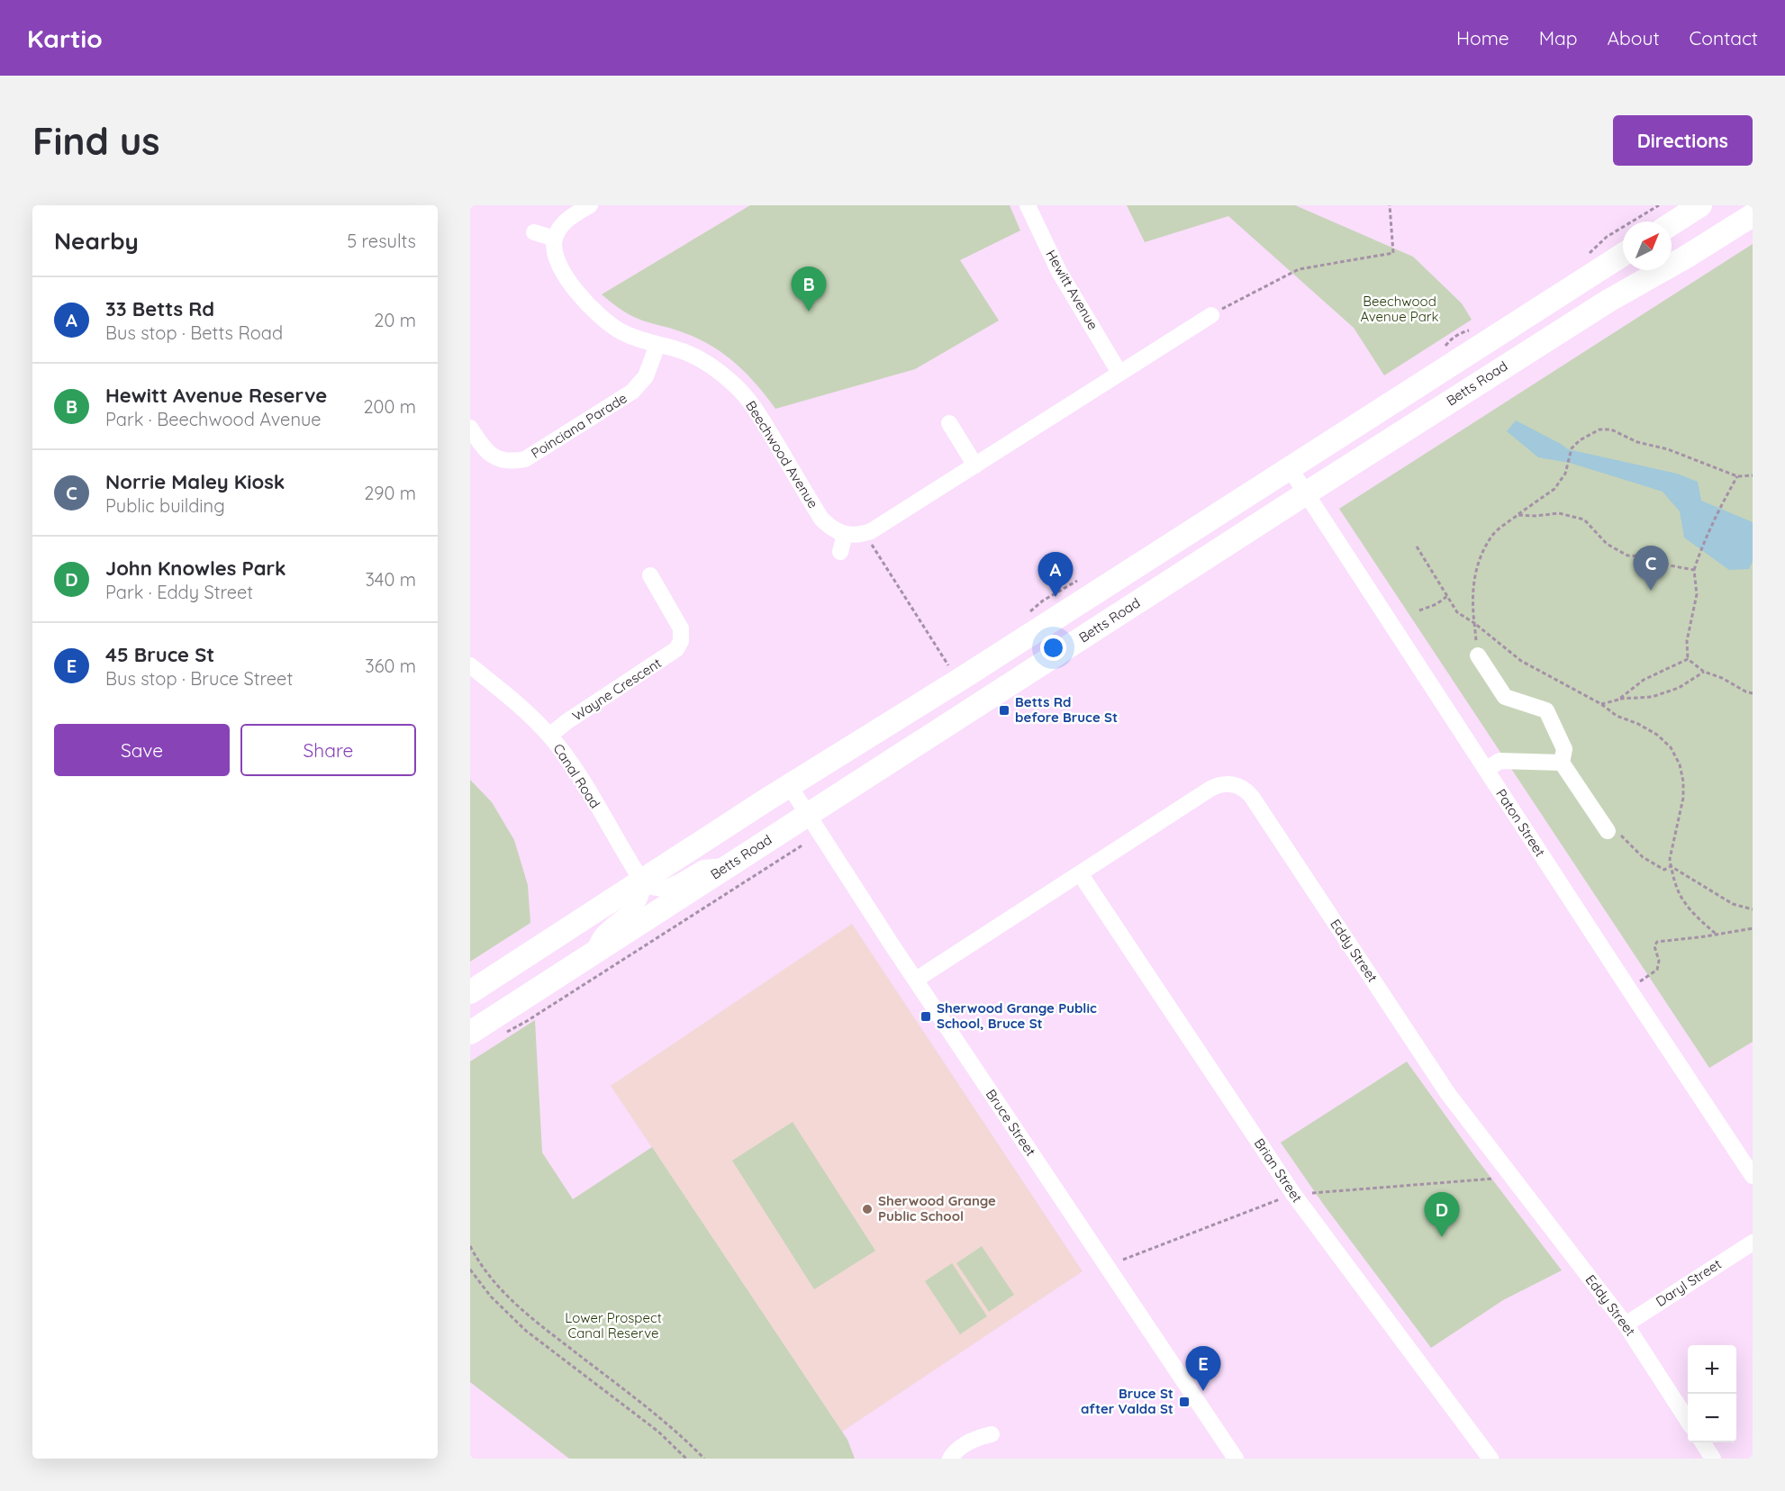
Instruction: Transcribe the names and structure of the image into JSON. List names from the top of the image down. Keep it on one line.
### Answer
{"streets":{"highway":["Betts Road"],"street":["Hewitt Avenue","Poinciana Parade","Beechwood Avenue","Wayne Crescent","Canal Road","Paton Street","Eddy Street","Bruce Street","Brian Street","Daryl Street"]},"crossings":[["Betts Road","Paton Street"],["Betts Road","Bruce Street"],["Poinciana Parade","Beechwood Avenue"],["Wayne Crescent","Canal Road"],["Eddy Street","Bruce Street"],["Eddy Street","Brian Street"],["Eddy Street","Daryl Street"]],"parks":["Beechwood Avenue Park","Lower Prospect Canal Reserve"],"places":{"transit":["Betts Rd before Bruce St","Sherwood Grange Public School, Bruce St","Bruce St after Valda St"],"other":["Sherwood Grange Public School"]},"north":"top right","page":{"header":"Kartio","nav":["Home","Map","About","Contact"],"buttons":["Directions",["Save","Share"]],"title":"Find us","heading":["Nearby","5 results"],"pins":["B","C","A","D","E"],"list":[{"mark":"A","name":"33 Betts Rd","note":"Bus stop · Betts Road","value":"20 m"},{"mark":"B","name":"Hewitt Avenue Reserve","note":"Park · Beechwood Avenue","value":"200 m"},{"mark":"C","name":"Norrie Maley Kiosk","note":"Public building","value":"290 m"},{"mark":"D","name":"John Knowles Park","note":"Park · Eddy Street","value":"340 m"},{"mark":"E","name":"45 Bruce St","note":"Bus stop · Bruce Street","value":"360 m"}],"map_buttons":["+","−"]}}
